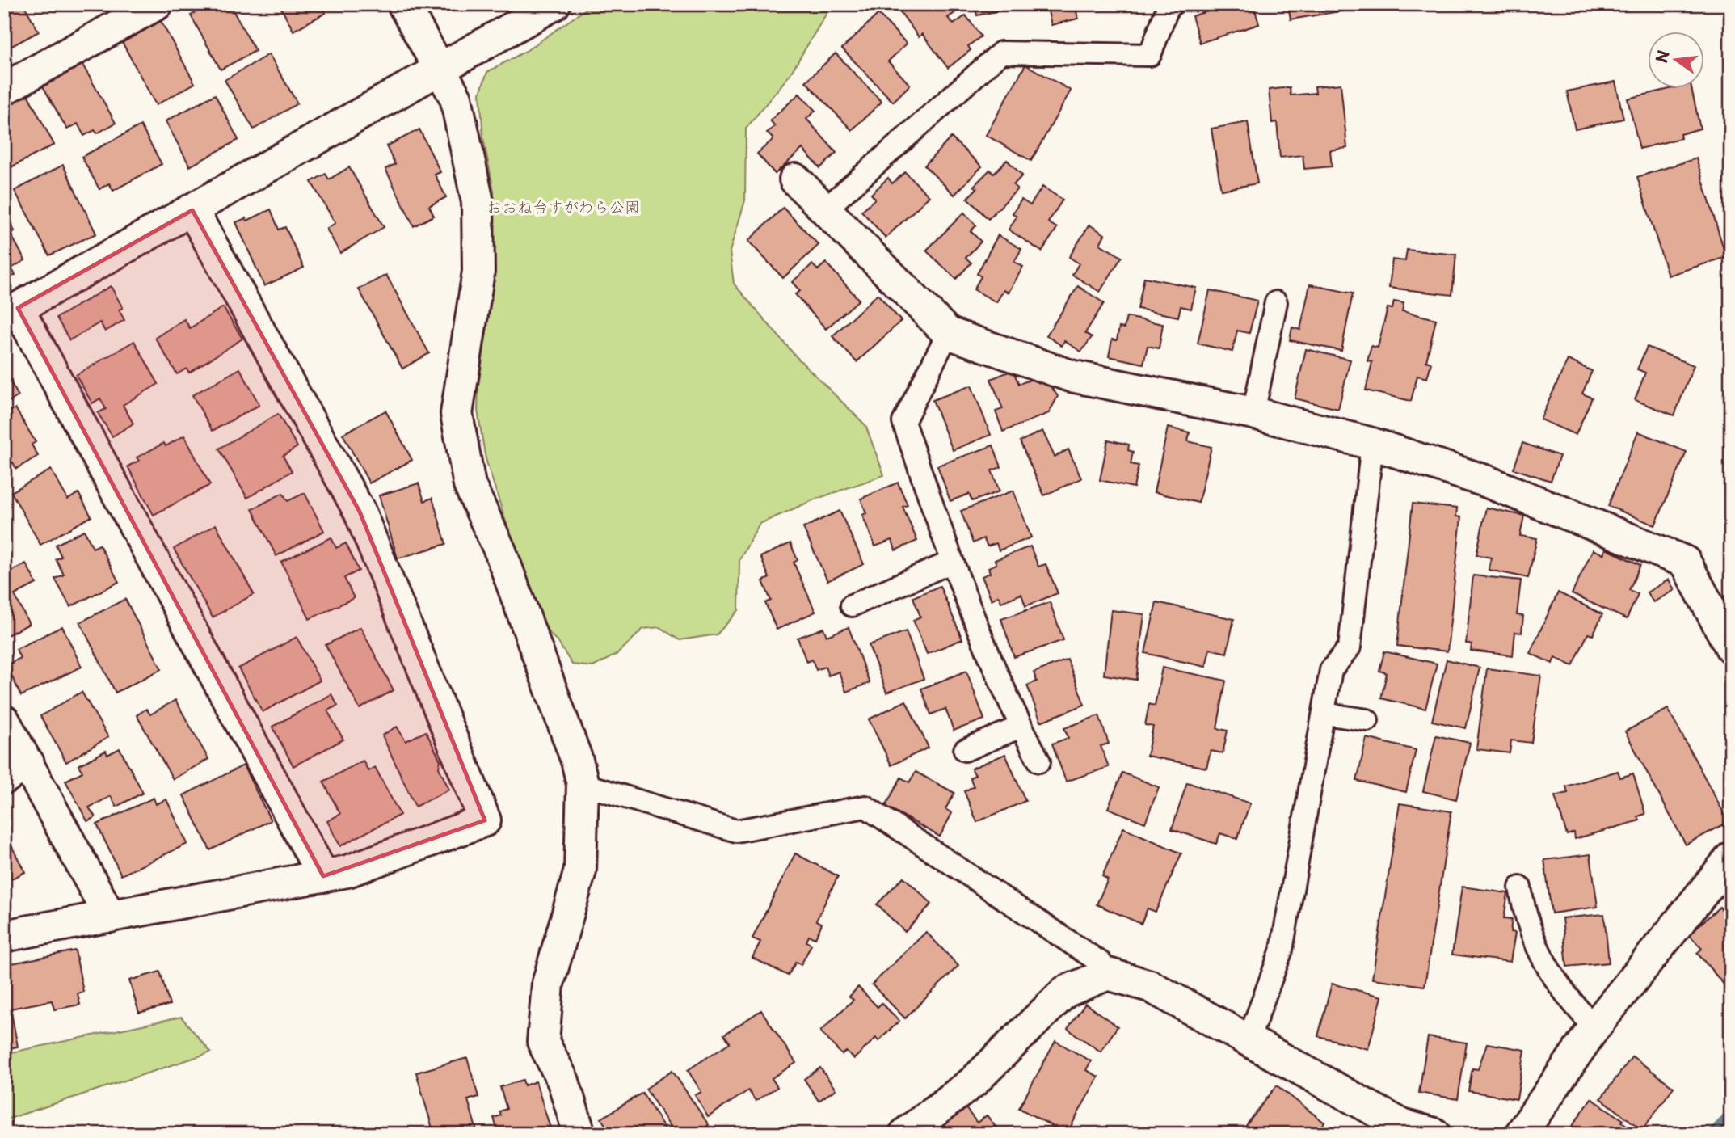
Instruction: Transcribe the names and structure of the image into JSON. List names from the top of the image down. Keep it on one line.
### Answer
{"parks":["おおね台すがわら公園"],"north":"left"}
